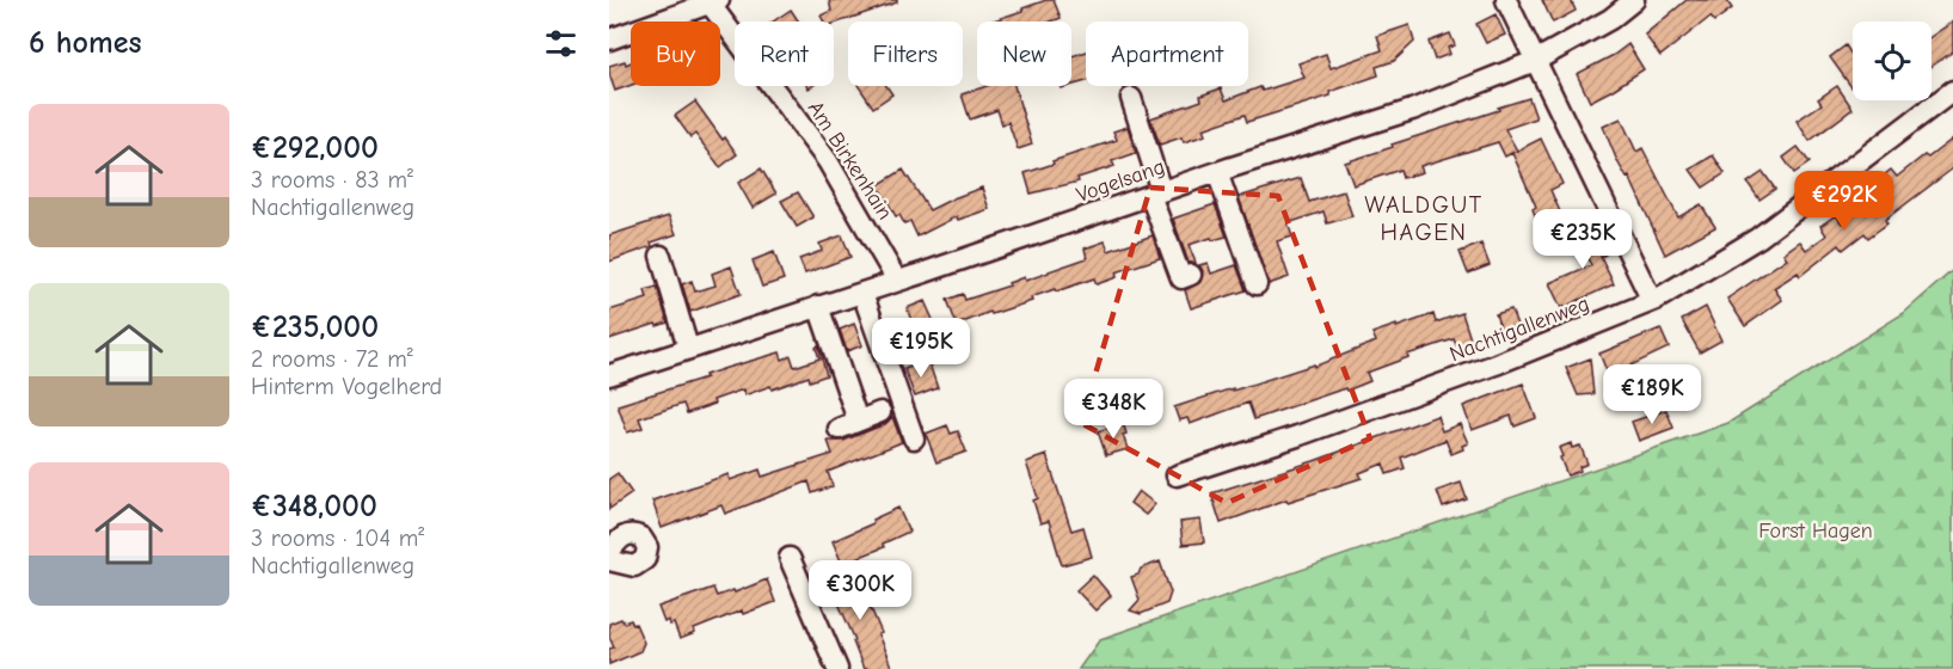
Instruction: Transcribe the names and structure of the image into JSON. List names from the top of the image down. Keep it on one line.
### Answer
{"streets":{"street":["Am Birkenhain","Vogelsang","Nachtigallenweg"]},"crossings":[["Am Birkenhain","Vogelsang"]],"districts":["WALDGUT HAGEN"],"parks":["Forst Hagen"],"page":{"heading":"6 homes","chip":["Buy","Rent","Filters","New","Apartment"],"list":[{"name":"€292,000","note":"3 rooms · 83 m² · Nachtigallenweg"},{"name":"€235,000","note":"2 rooms · 72 m² · Hinterm Vogelherd"},{"name":"€348,000","note":"3 rooms · 104 m² · Nachtigallenweg"}],"price":["€292K","€235K","€195K","€189K","€348K","€300K"]}}
